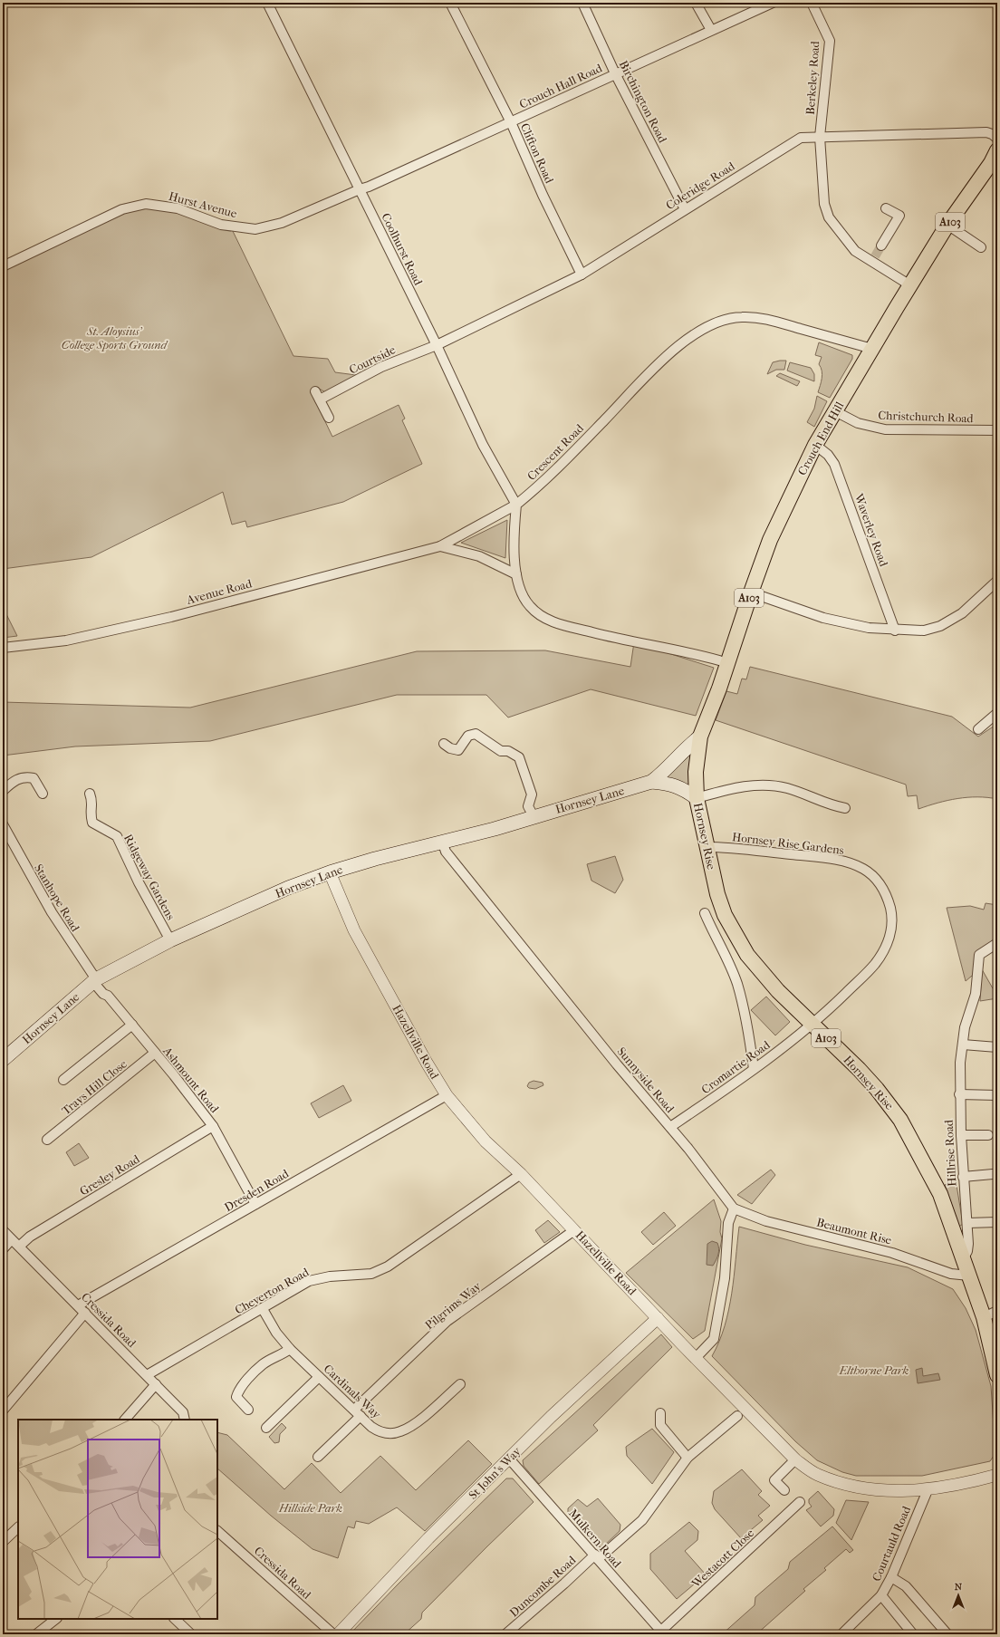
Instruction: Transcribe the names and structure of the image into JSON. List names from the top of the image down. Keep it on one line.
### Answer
{"streets":{"main road":["A103","Crouch End Hill","Hornsey Lane","Hornsey Rise"],"street":["Berkeley Road","Crouch Hall Road","Birchington Road","Clifton Road","Coleridge Road","Hurst Avenue","Coolhurst Road","Courtside","Christchurch Road","Crescent Road","Waverley Road","Avenue Road","Hornsey Rise Gardens","Ridgeway Gardens","Stanhope Road","Hazellville Road","Cromartie Road","Ashmount Road","Sunnyside Road","Trays Hill Close","Hillrise Road","Gresley Road","Dresden Road","Beaumont Rise","Cheverton Road","Pilgrims Way","Cressida Road","Cardinals Way","St John's Way","Mulkern Road","Courtauld Road","Westacott Close","Duncombe Road"]},"crossings":[["Berkeley Road","Coleridge Road"],["Berkeley Road","Crouch End Hill"],["Crouch Hall Road","Birchington Road"],["Crouch Hall Road","Clifton Road"],["Crouch Hall Road","Hurst Avenue"],["Crouch Hall Road","Coolhurst Road"],["Birchington Road","Coleridge Road"],["Clifton Road","Coleridge Road"],["Coleridge Road","Coolhurst Road"],["Coleridge Road","Courtside"],["Hurst Avenue","Coolhurst Road"],["Coolhurst Road","Courtside"],["Coolhurst Road","Crescent Road"],["Coolhurst Road","Avenue Road"],["Christchurch Road","Crouch End Hill"],["Crouch End Hill","Crescent Road"],["Crouch End Hill","Waverley Road"],["Crouch End Hill","Hornsey Lane"],["Crouch End Hill","Hornsey Rise"],["Crescent Road","Avenue Road"],["Hornsey Lane","Hornsey Rise"],["Hornsey Lane","Ridgeway Gardens"],["Hornsey Lane","Stanhope Road"],["Hornsey Lane","Hazellville Road"],["Hornsey Lane","Ashmount Road"],["Hornsey Lane","Sunnyside Road"],["Hornsey Rise","Hornsey Rise Gardens"],["Hornsey Rise","Cromartie Road"],["Hornsey Rise","Hillrise Road"],["Hornsey Rise","Beaumont Rise"],["Hornsey Rise Gardens","Cromartie Road"],["Stanhope Road","Ashmount Road"],["Hazellville Road","Dresden Road"],["Hazellville Road","Cheverton Road"],["Hazellville Road","Pilgrims Way"],["Hazellville Road","St John's Way"],["Hazellville Road","Courtauld Road"],["Cromartie Road","Sunnyside Road"],["Ashmount Road","Trays Hill Close"],["Ashmount Road","Gresley Road"],["Ashmount Road","Dresden Road"],["Sunnyside Road","Beaumont Rise"],["Gresley Road","Cressida Road"],["Dresden Road","Cressida Road"],["Cheverton Road","Cressida Road"],["Cheverton Road","Cardinals Way"],["Pilgrims Way","Cardinals Way"],["St John's Way","Mulkern Road"],["Mulkern Road","Westacott Close"],["Mulkern Road","Duncombe Road"]],"parks":["St. Aloysius' College Sports Ground","Elthorne Park","Hillside Park"],"north":"top"}
